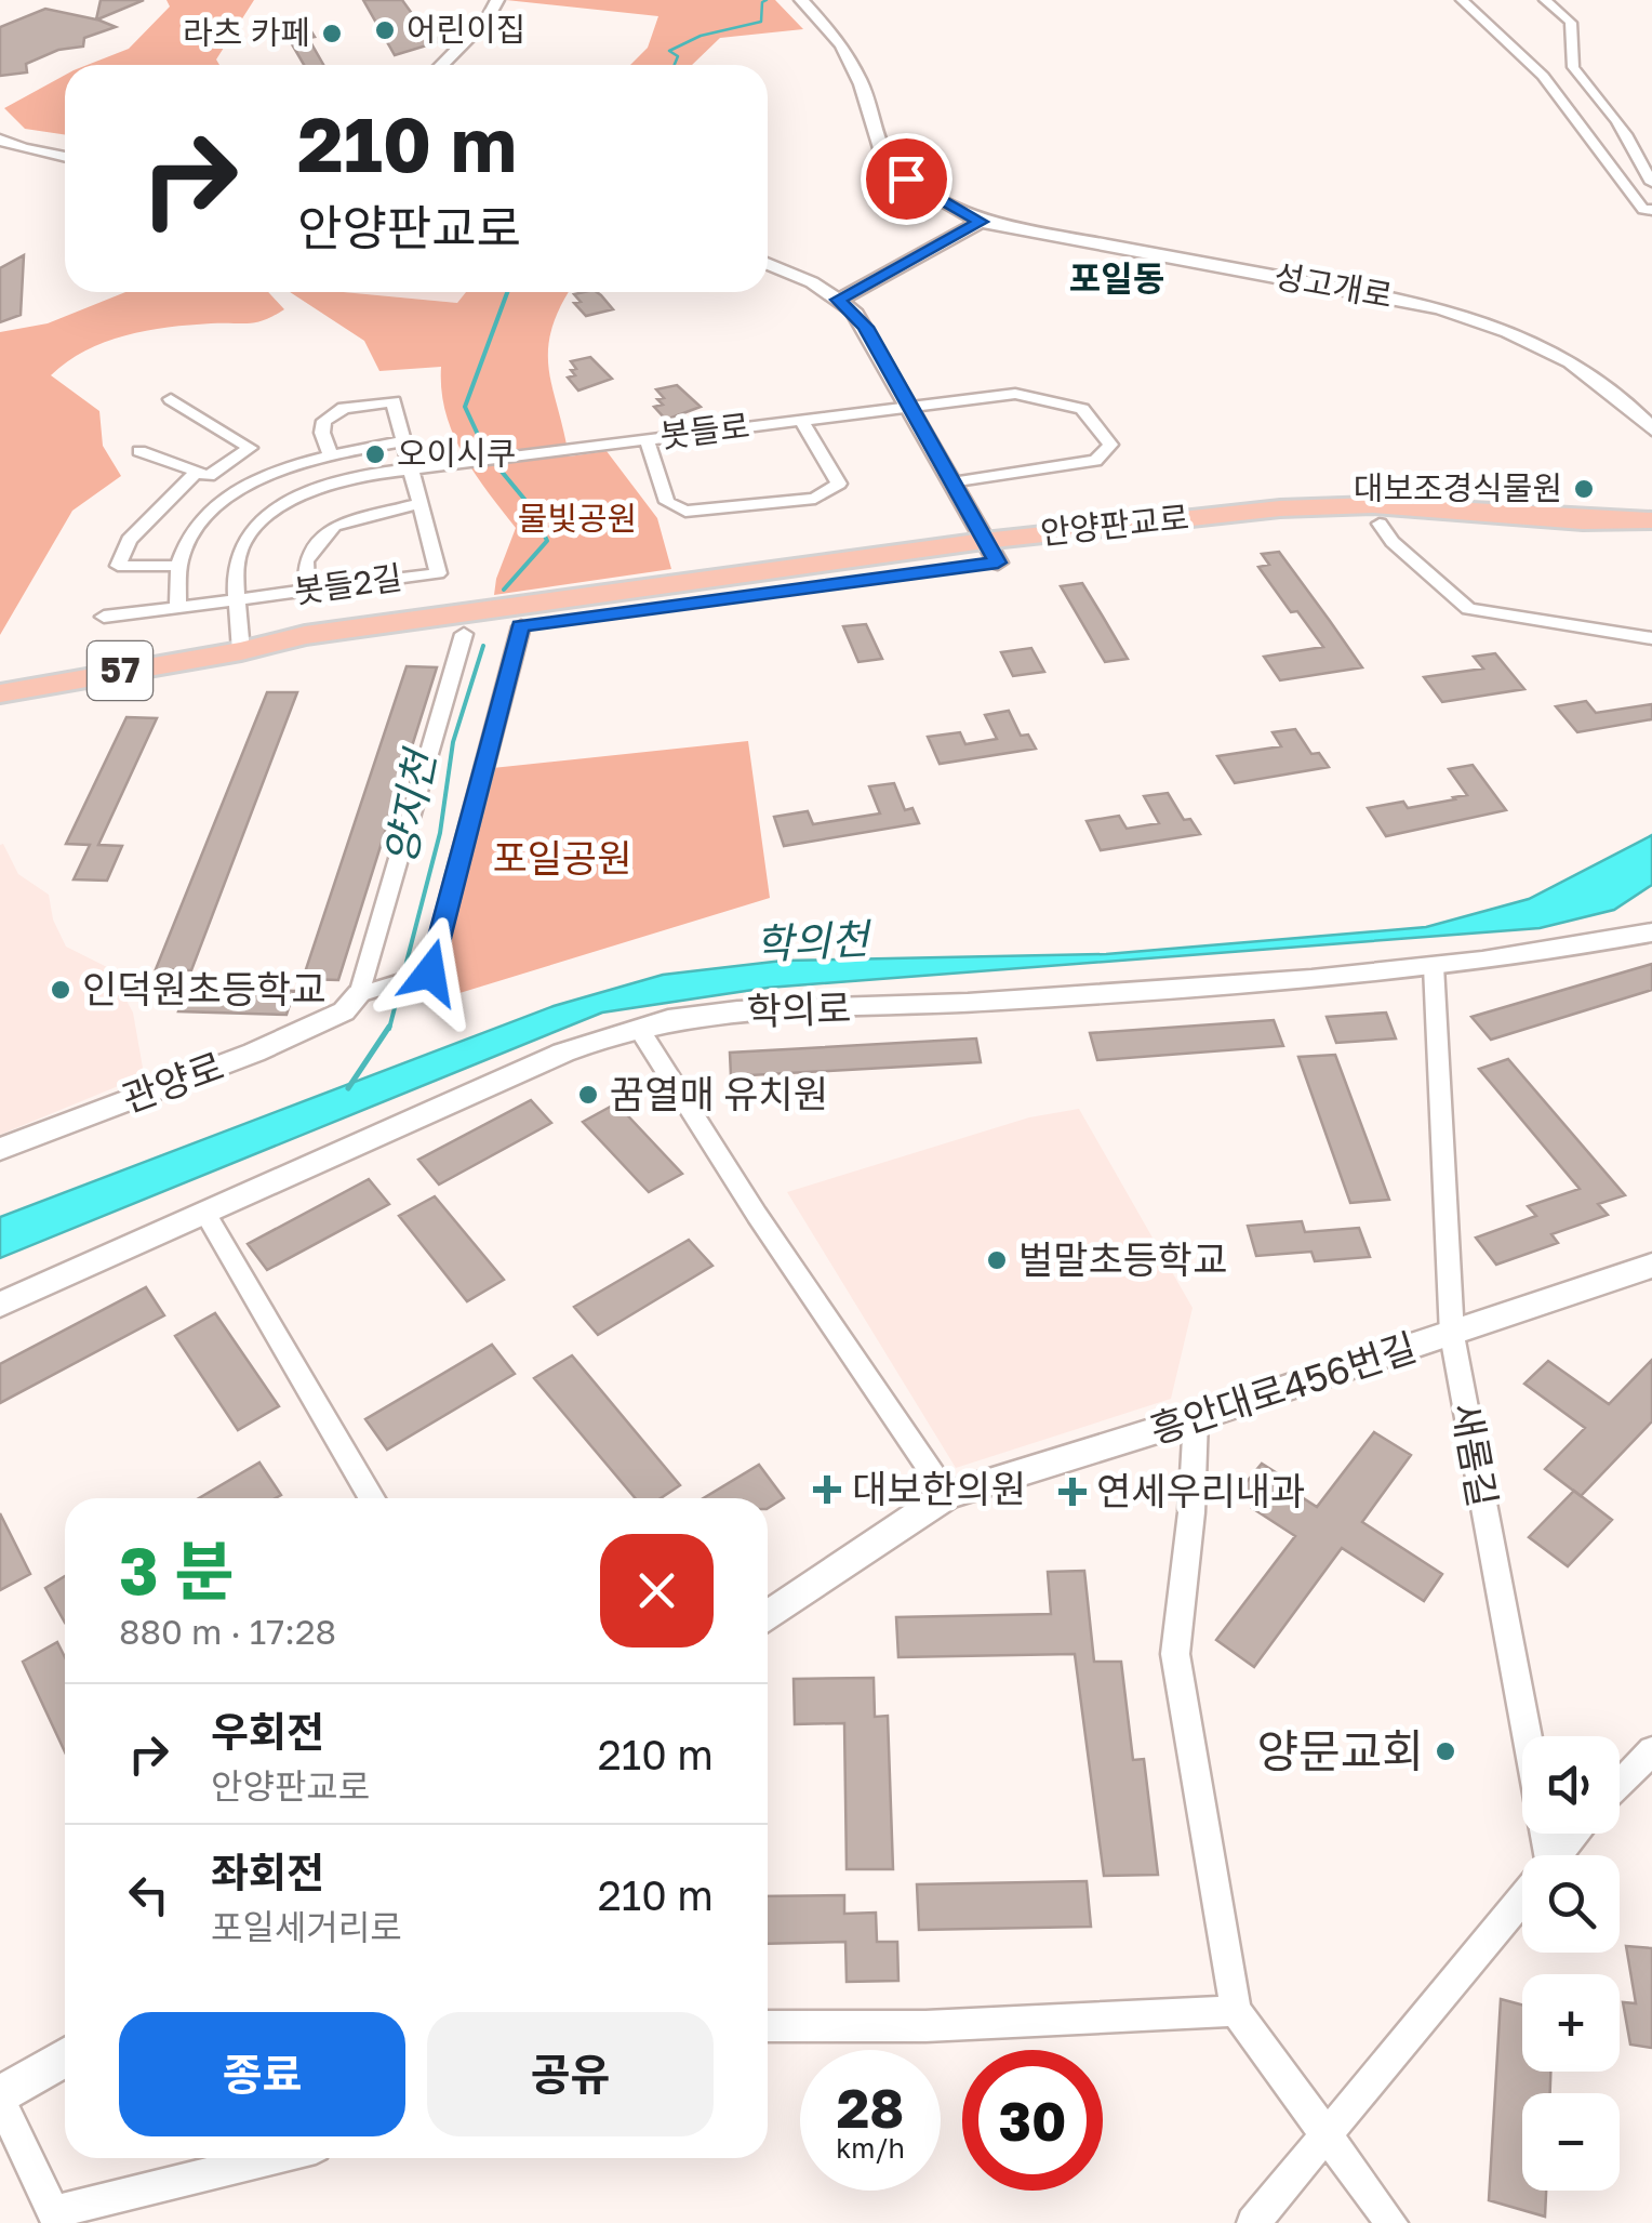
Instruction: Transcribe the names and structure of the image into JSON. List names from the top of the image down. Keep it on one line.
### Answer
{"streets":{"main road":["안양판교로","57"],"street":["성고개로","봇들로","봇들2길","학의로","관양로","흥안대로456번길","새롬길"]},"crossings":[["봇들로","안양판교로"],["봇들로","봇들2길"],["학의로","새롬길"],["흥안대로456번길","새롬길"]],"districts":["포일동"],"water":["양지천","학의천"],"parks":["물빛공원","포일공원"],"places":{"other":["어린이집","라츠 카페","오이시쿠","대보조경식물원","인덕원초등학교","꿈열매 유치원","벌말초등학교","양문교회"],"health":["대보한의원","연세우리내과"]},"page":{"turn":["210 m","안양판교로"],"heading":["3 분","880 m · 17:28"],"list":[{"name":"우회전","note":"안양판교로","value":"210 m"},{"name":"좌회전","note":"포일세거리로","value":"210 m"}],"map_buttons":["+","−"],"buttons":["종료","공유"],"speed":"28 km/h","limit":"30"}}
